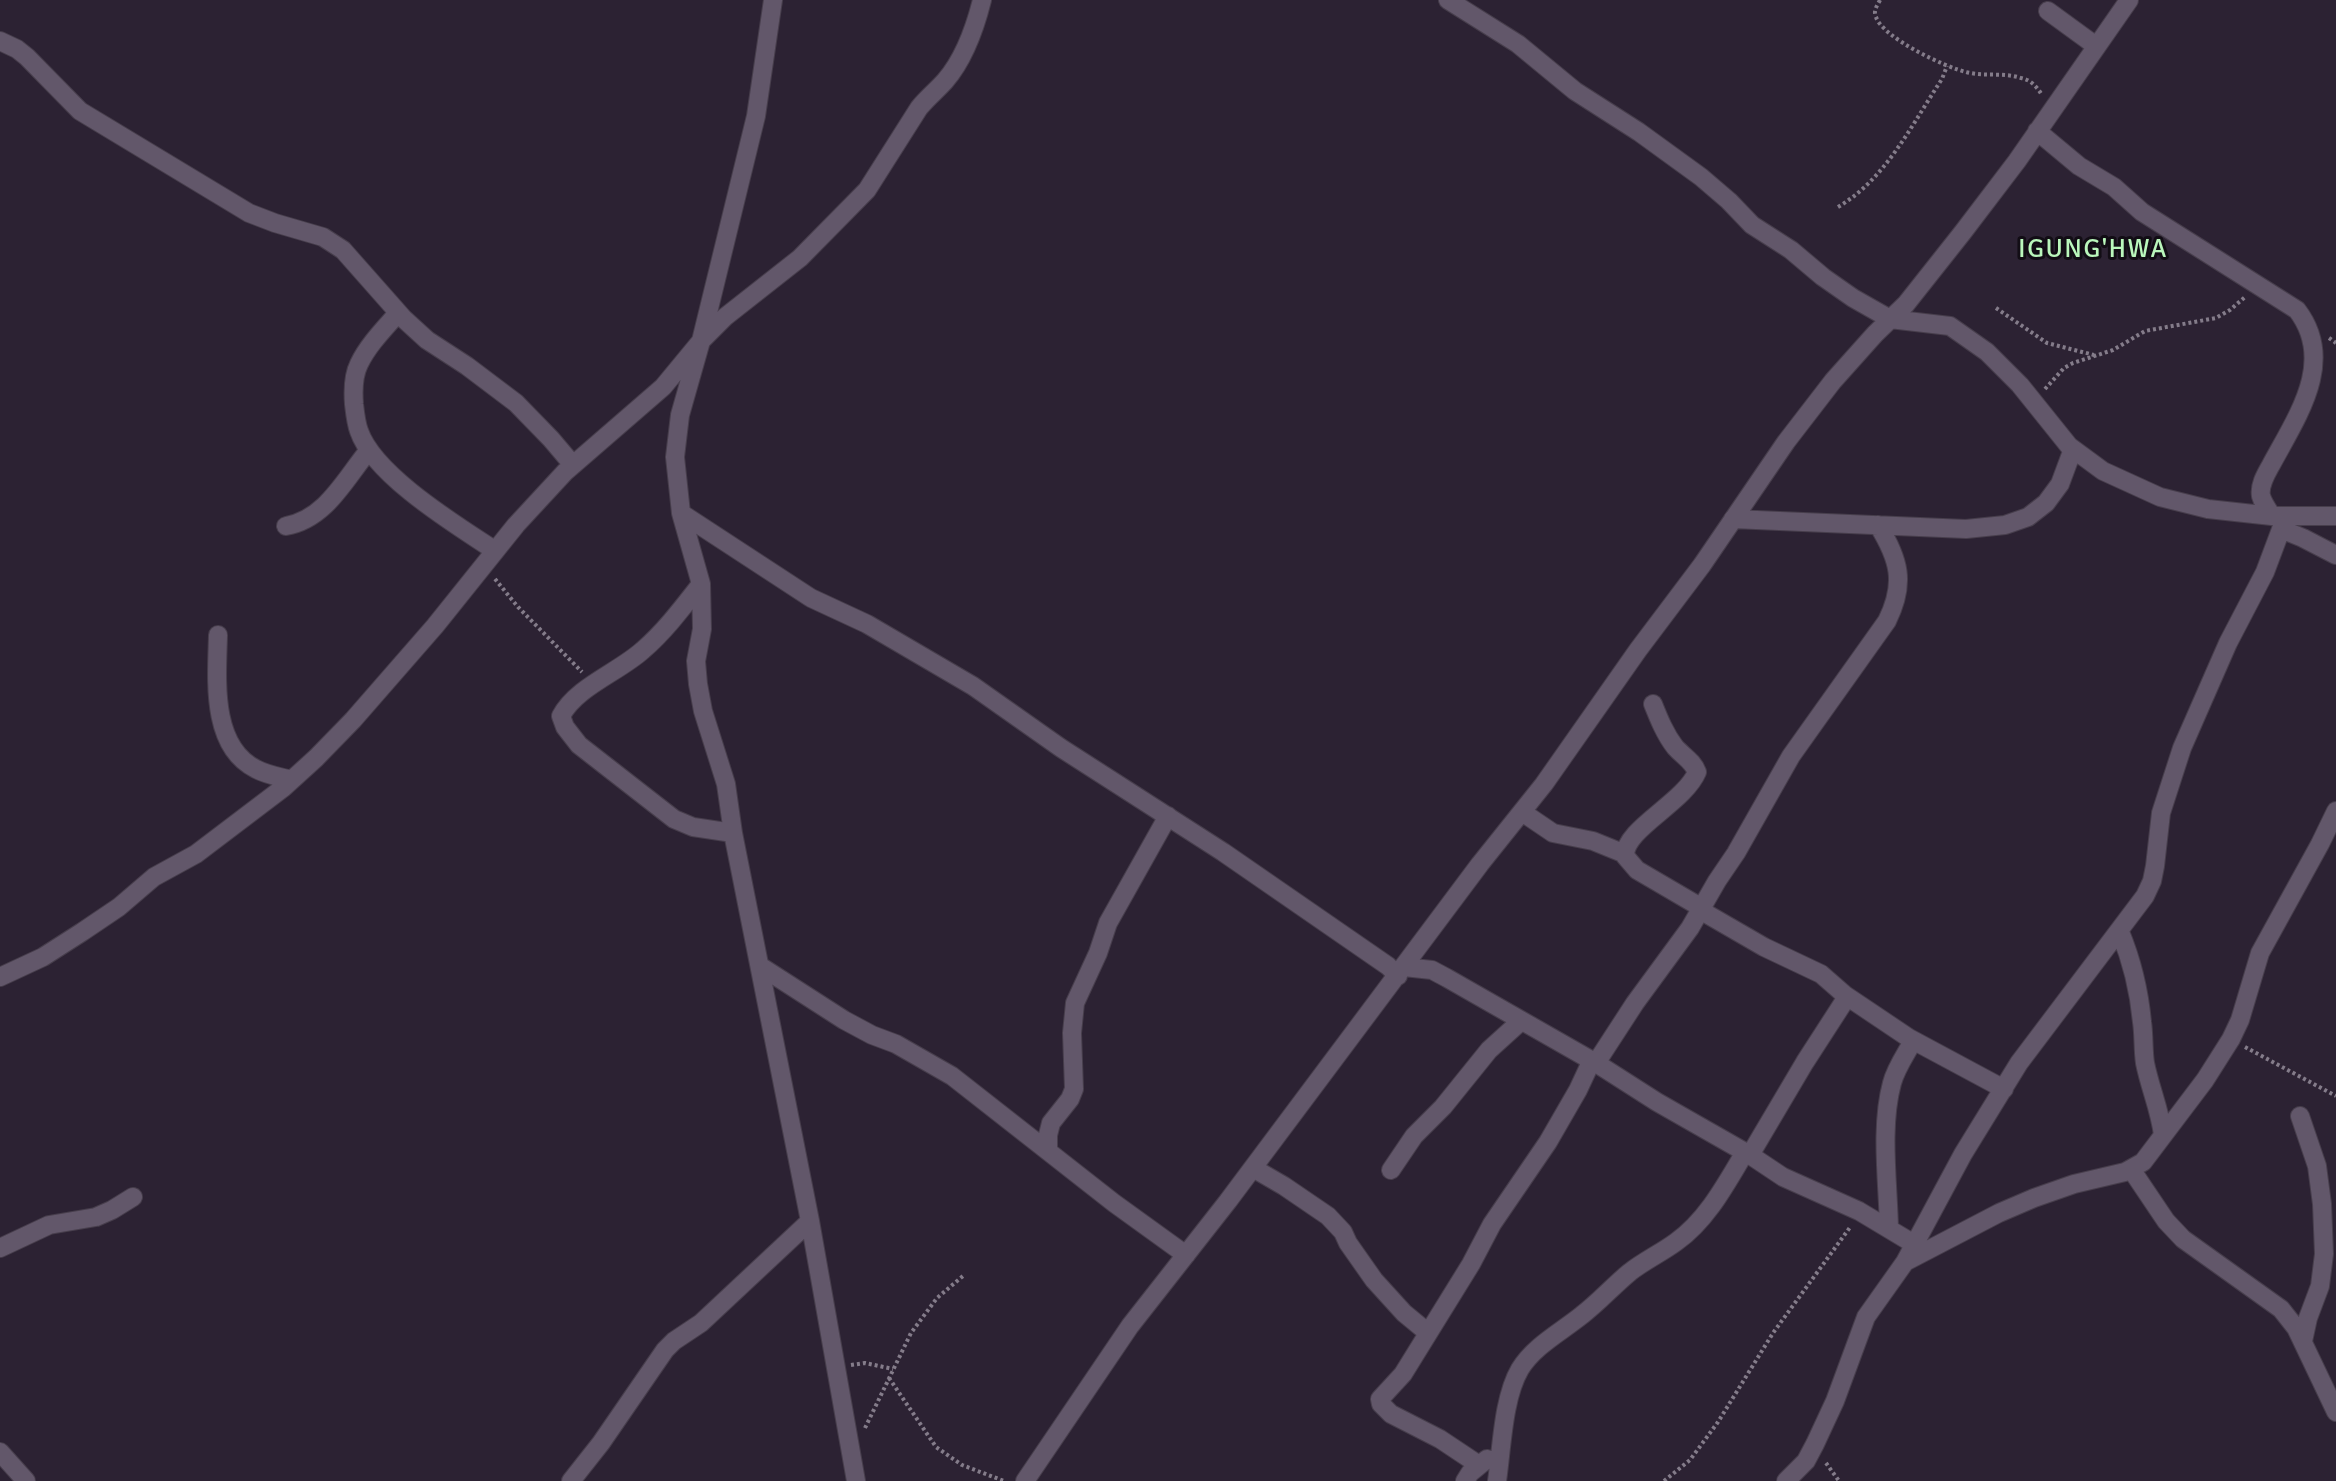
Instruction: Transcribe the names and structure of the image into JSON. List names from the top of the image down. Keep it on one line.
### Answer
{"districts":["IGUNG'HWA"]}
